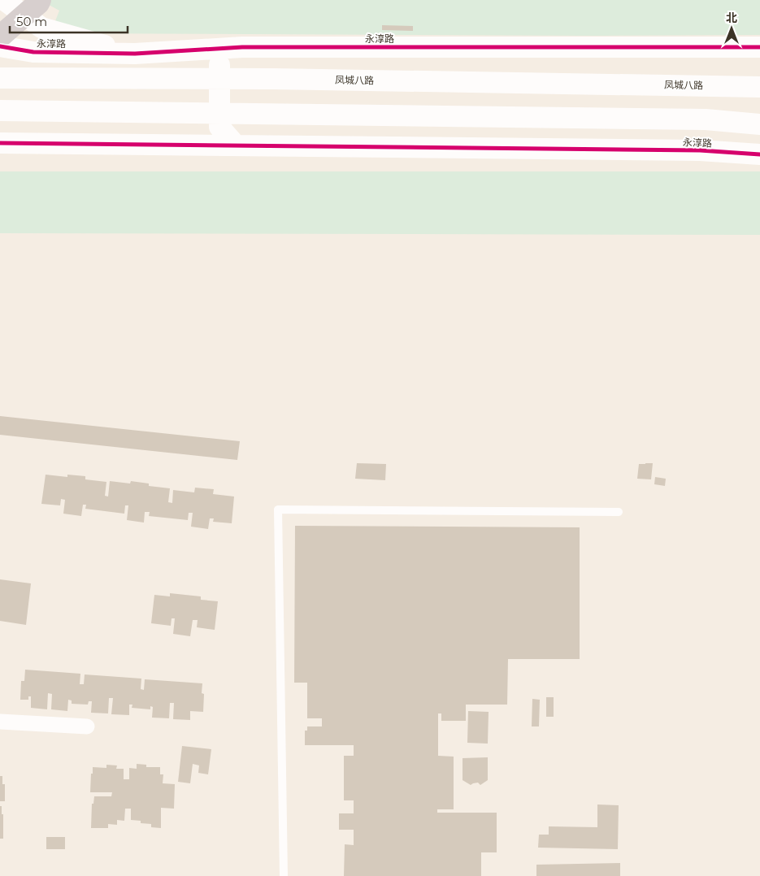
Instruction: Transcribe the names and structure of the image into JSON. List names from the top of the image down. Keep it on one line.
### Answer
{"streets":{"street":["永淳路","凤城八路"]},"scale_bar":"50 m","north":"top"}
